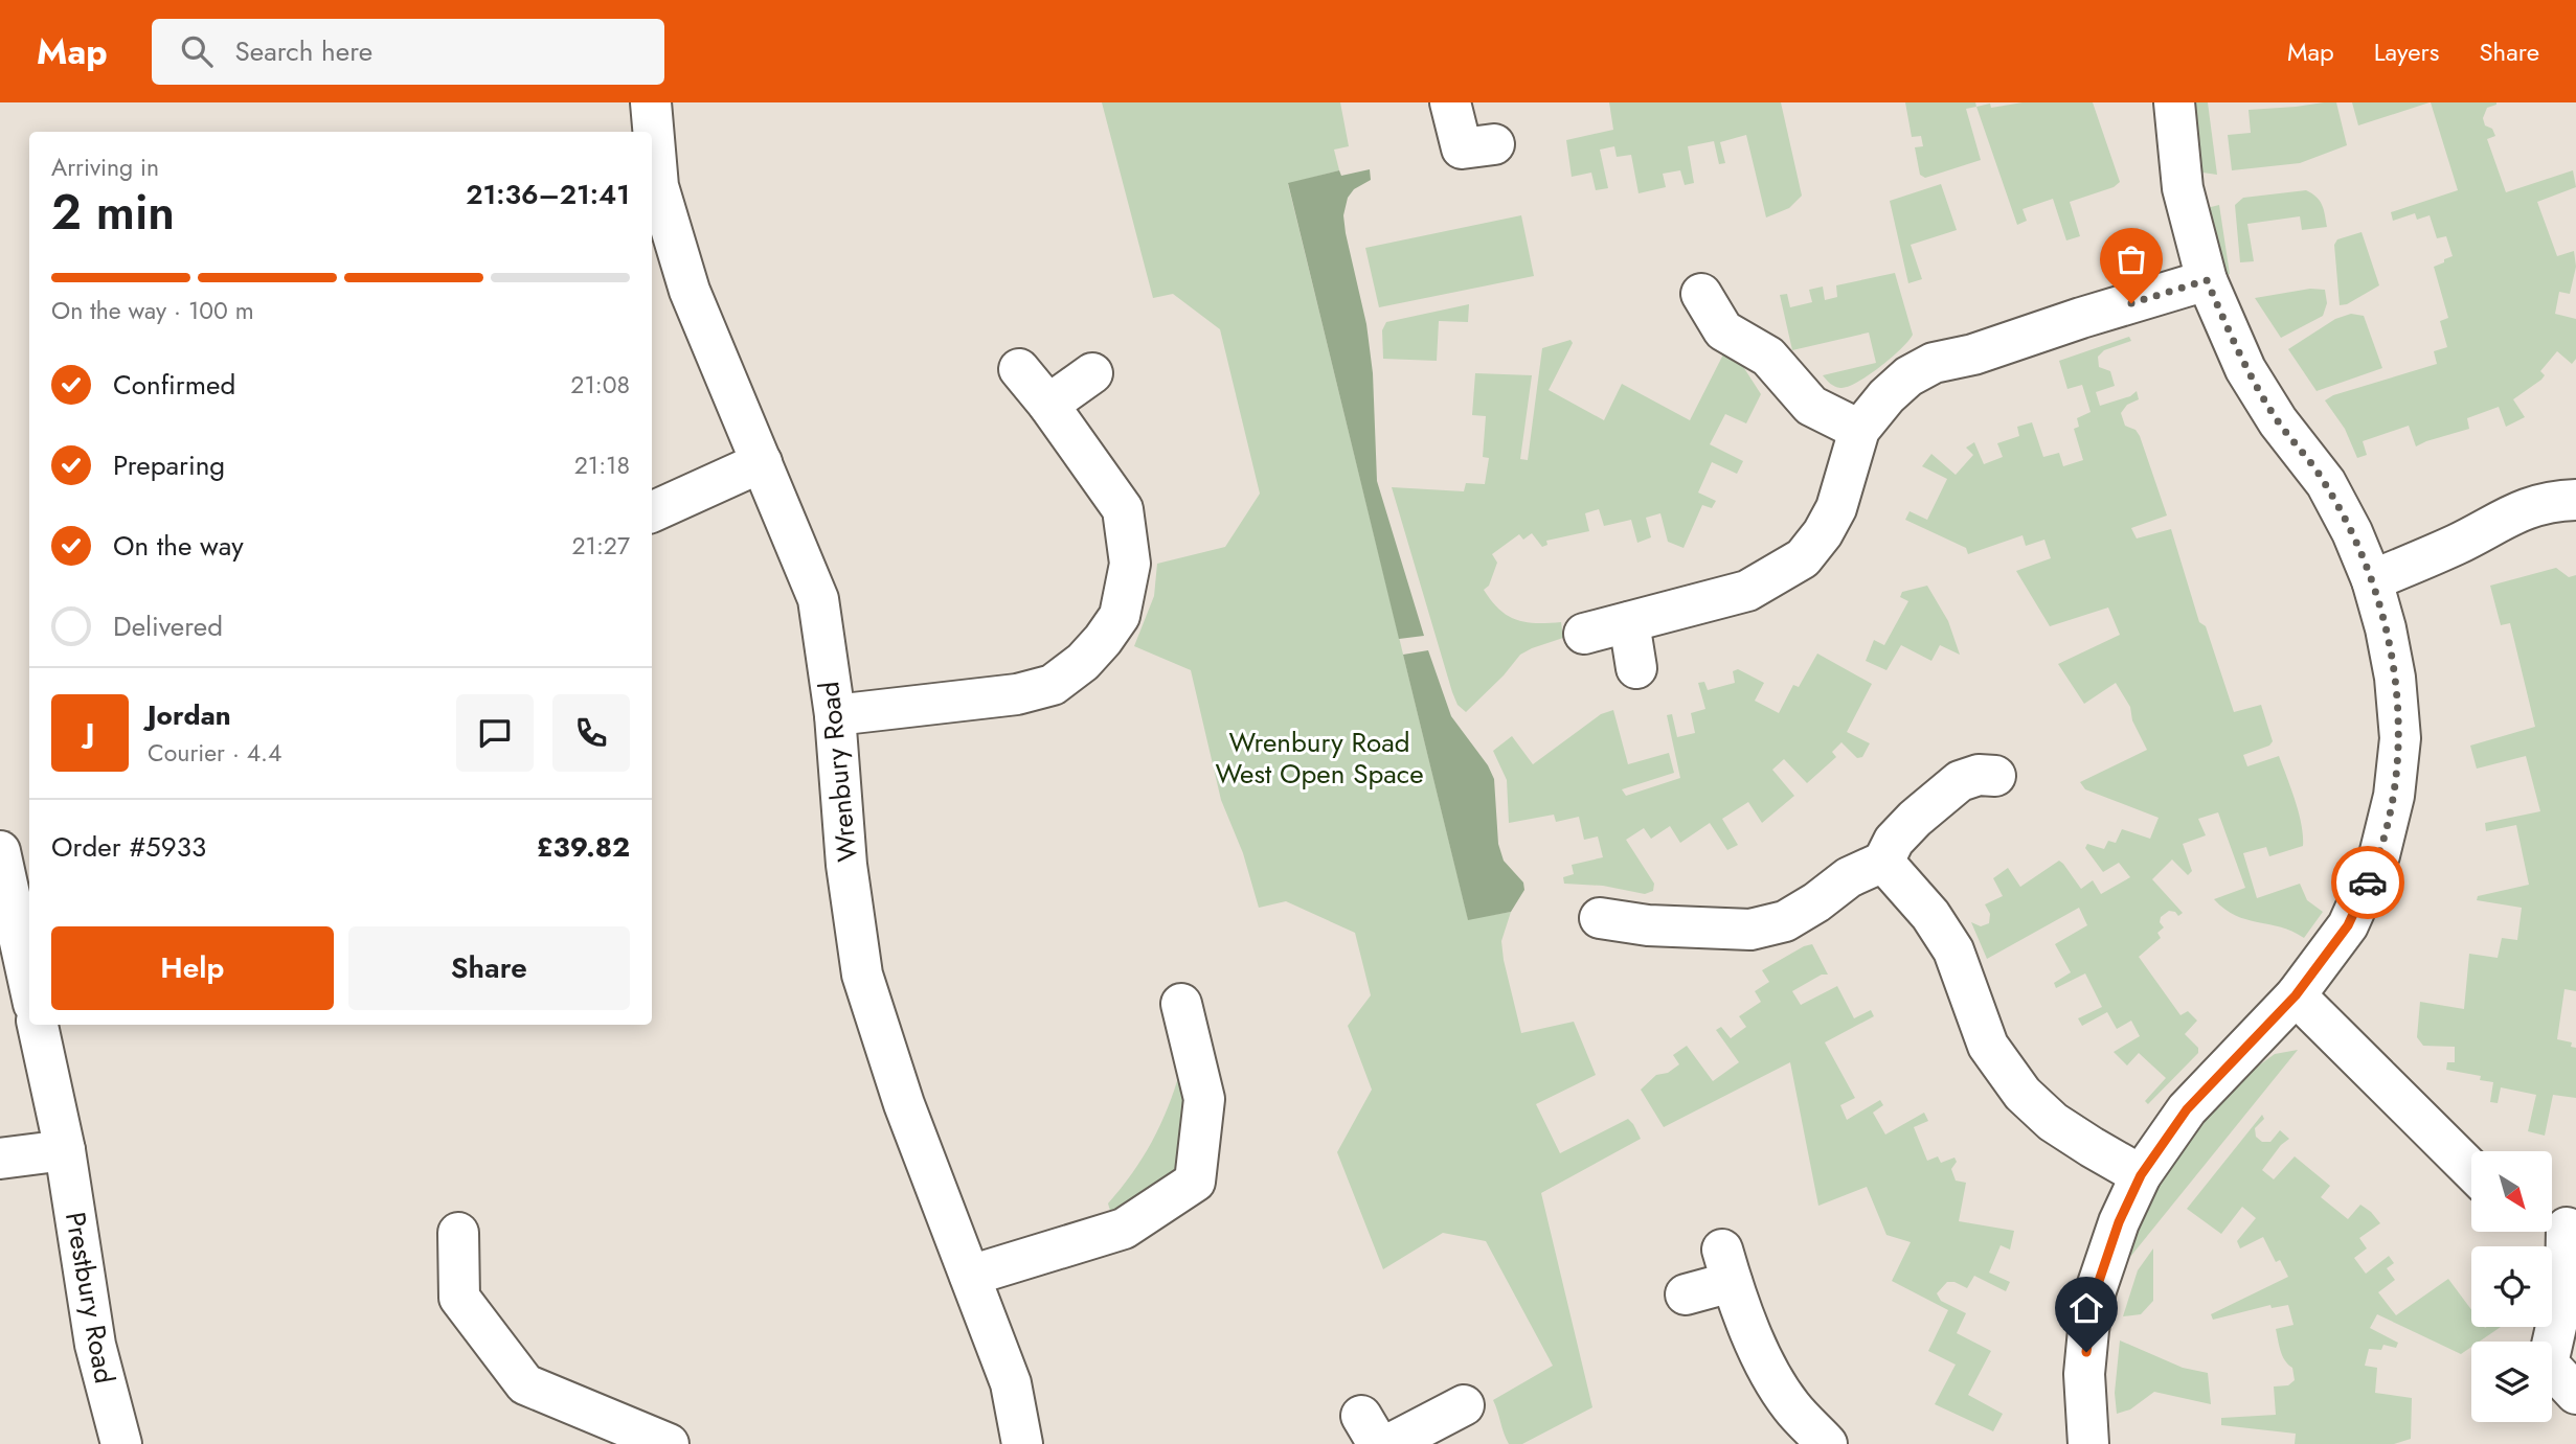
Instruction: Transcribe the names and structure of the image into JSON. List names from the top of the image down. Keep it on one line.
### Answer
{"streets":{"street":["Wrenbury Road","Prestbury Road"]},"parks":["Wrenbury Road West Open Space"],"north":"bottom right","page":{"header":"Map","search":"Search here","nav":["Map","Layers","Share"],"heading":["2 min","Arriving in","21:36–21:41"],"panel":["Jordan","Courier · 4.4","Order #5933","£39.82"],"bar":"On the way · 100 m","list":[["Confirmed","21:08"],["Preparing","21:18"],["On the way","21:27"],"Delivered"],"round":"J","buttons":["Help","Share"]}}
